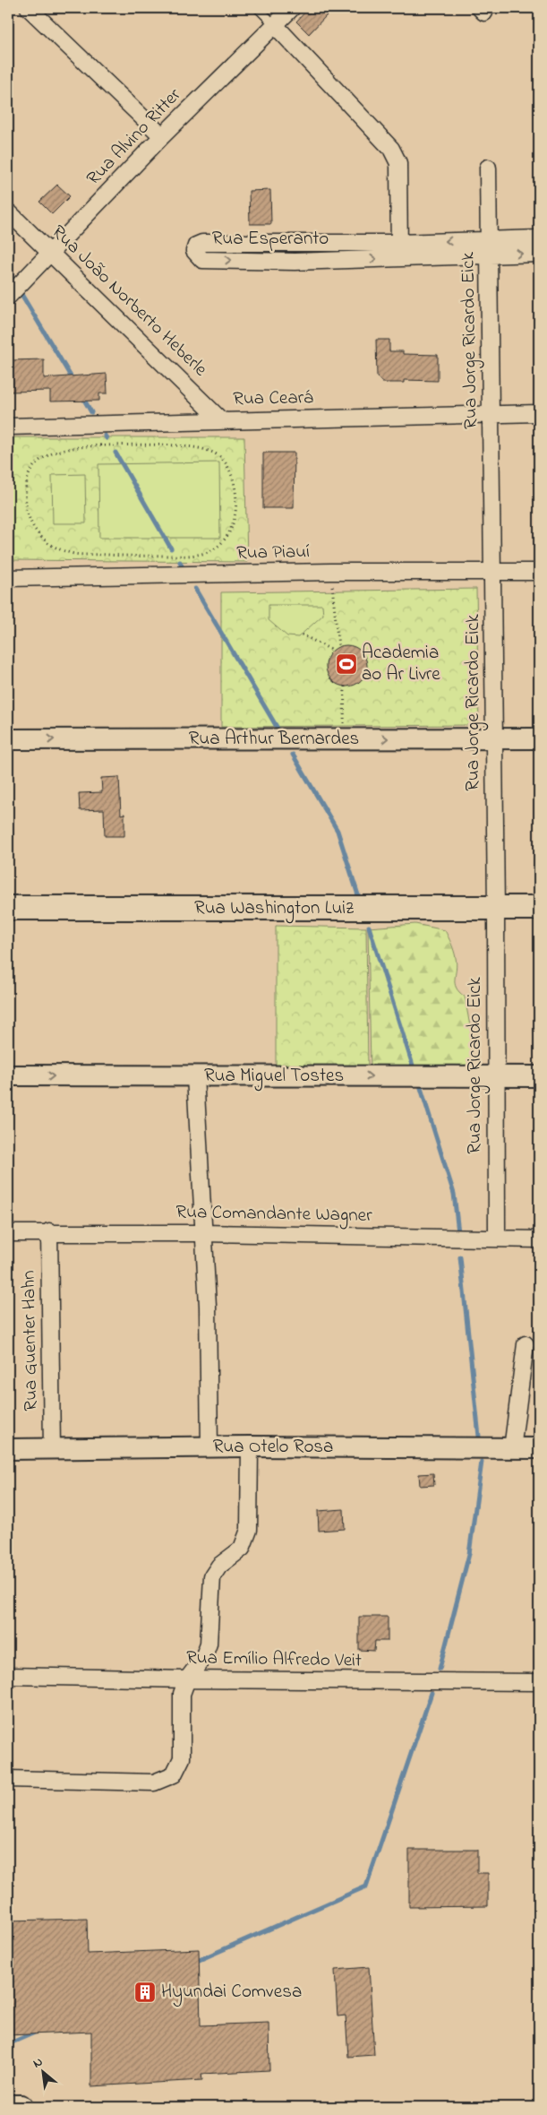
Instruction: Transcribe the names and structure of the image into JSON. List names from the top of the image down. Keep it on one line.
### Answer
{"streets":{"main road":["Rua Washington Luiz"],"street":["Rua Alvino Ritter","Rua Esperanto","Rua João Norberto Heberle","Rua Jorge Ricardo Eick","Rua Ceará","Rua Piauí","Rua Arthur Bernardes","Rua Miguel Tostes","Rua Comandante Wagner","Rua Guenter Hahn","Rua Otelo Rosa","Rua Emílio Alfredo Veit"]},"crossings":[["Rua Alvino Ritter","Rua João Norberto Heberle"],["Rua Esperanto","Rua Jorge Ricardo Eick"],["Rua João Norberto Heberle","Rua Ceará"],["Rua Jorge Ricardo Eick","Rua Ceará"],["Rua Jorge Ricardo Eick","Rua Piauí"],["Rua Jorge Ricardo Eick","Rua Arthur Bernardes"],["Rua Jorge Ricardo Eick","Rua Washington Luiz"],["Rua Jorge Ricardo Eick","Rua Miguel Tostes"],["Rua Jorge Ricardo Eick","Rua Comandante Wagner"],["Rua Comandante Wagner","Rua Guenter Hahn"],["Rua Guenter Hahn","Rua Otelo Rosa"]],"one_way":["Rua Arthur Bernardes","Rua Miguel Tostes"],"places":{"sports":["Academia ao Ar Livre"],"building":["Hyundai Comvesa"]},"north":"top left"}
